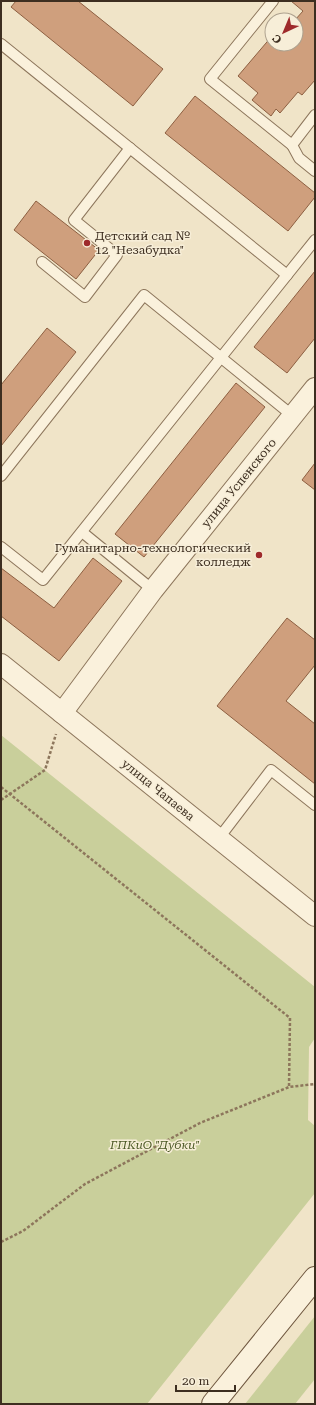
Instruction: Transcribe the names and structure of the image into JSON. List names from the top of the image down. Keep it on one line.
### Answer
{"streets":{"street":["улица Успенского","улица Чапаева"]},"crossings":[["улица Успенского","улица Чапаева"]],"parks":["ГПКиО \"Дубки\""],"places":["Детский сад № 12 \"Незабудка\"","Гуманитарно-технологический колледж"],"scale_bar":"20 m","north":"bottom left"}
